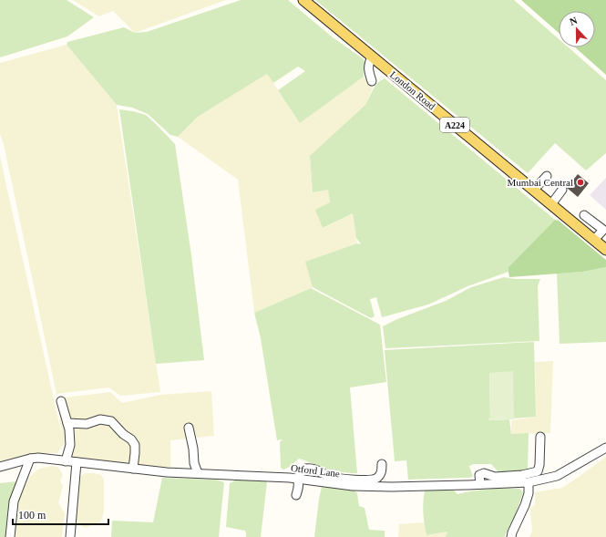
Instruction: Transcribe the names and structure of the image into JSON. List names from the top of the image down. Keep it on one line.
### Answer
{"streets":{"main road":["London Road","A224"],"street":["Otford Lane"]},"places":["Mumbai Central"],"scale_bar":"100 m","north":"top"}
